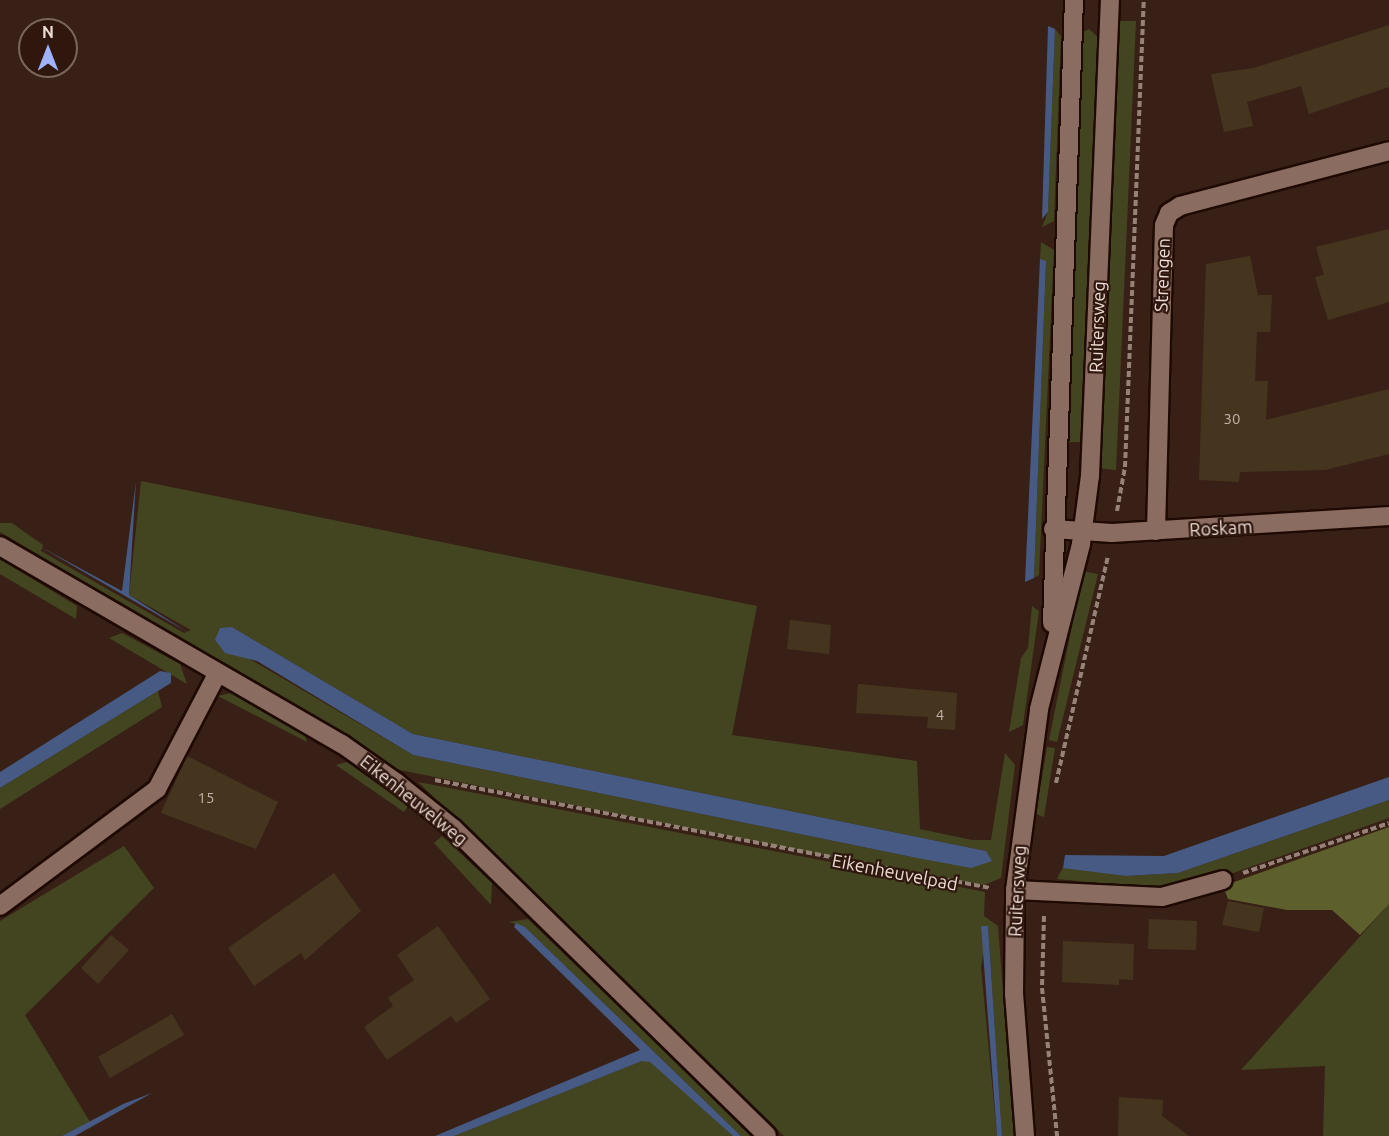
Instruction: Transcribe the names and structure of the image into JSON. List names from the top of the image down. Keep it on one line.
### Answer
{"streets":{"street":["Strengen","Ruitersweg","Roskam","Eikenheuvelweg"],"path":["Eikenheuvelpad"]},"crossings":[["Strengen","Roskam"],["Ruitersweg","Roskam"],["Ruitersweg","Eikenheuvelpad"],["Eikenheuvelweg","Eikenheuvelpad"]],"house_numbers":["30","4","15"],"north":"top"}
